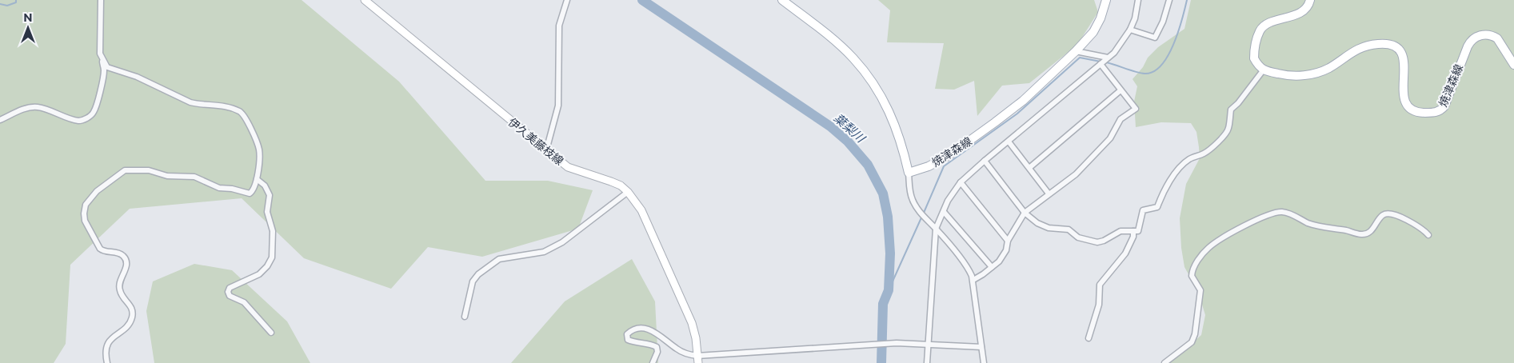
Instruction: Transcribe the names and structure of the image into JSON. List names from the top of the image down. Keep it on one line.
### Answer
{"streets":{"main road":["焼津森線","伊久美藤枝線"]},"water":["葉梨川"],"north":"top"}
